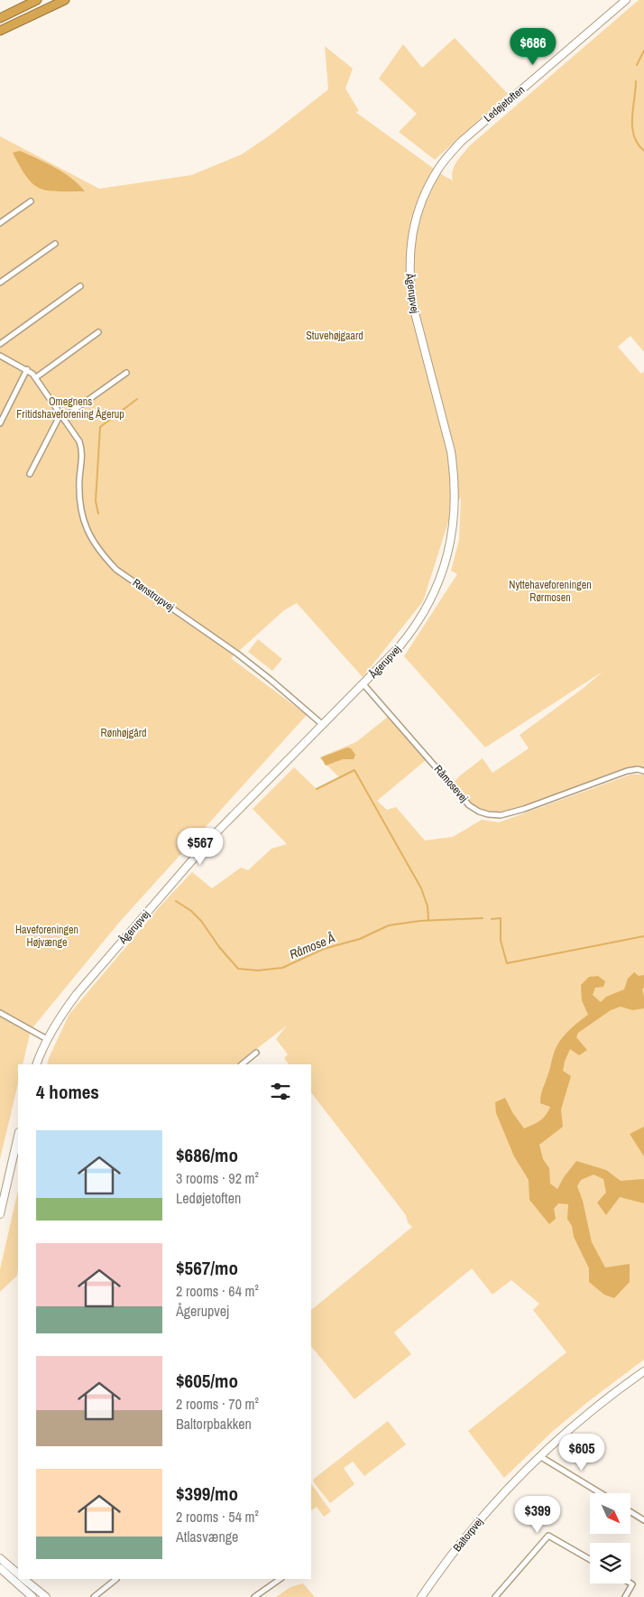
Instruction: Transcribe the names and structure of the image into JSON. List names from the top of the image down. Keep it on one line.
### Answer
{"streets":{"street":["Ledøjetoften","Ågerupvej","Rønstrupvej","Råmosevej","Baltorpvej"]},"crossings":[["Ledøjetoften","Ågerupvej"],["Ågerupvej","Rønstrupvej"],["Ågerupvej","Råmosevej"]],"water":["Råmose Å"],"parks":["Stuvehøjgaard","Omegnens Fritidshaveforening Ågerup","Nyttehaveforeningen Rørmosen","Rønhøjgård","Haveforeningen Højvænge"],"north":"bottom right","page":{"price":["$686","$567","$605","$399"],"heading":"4 homes","list":[{"name":"$686/mo","note":"3 rooms · 92 m² · Ledøjetoften"},{"name":"$567/mo","note":"2 rooms · 64 m² · Ågerupvej"},{"name":"$605/mo","note":"2 rooms · 70 m² · Baltorpbakken"},{"name":"$399/mo","note":"2 rooms · 54 m² · Atlasvænge"}]}}
